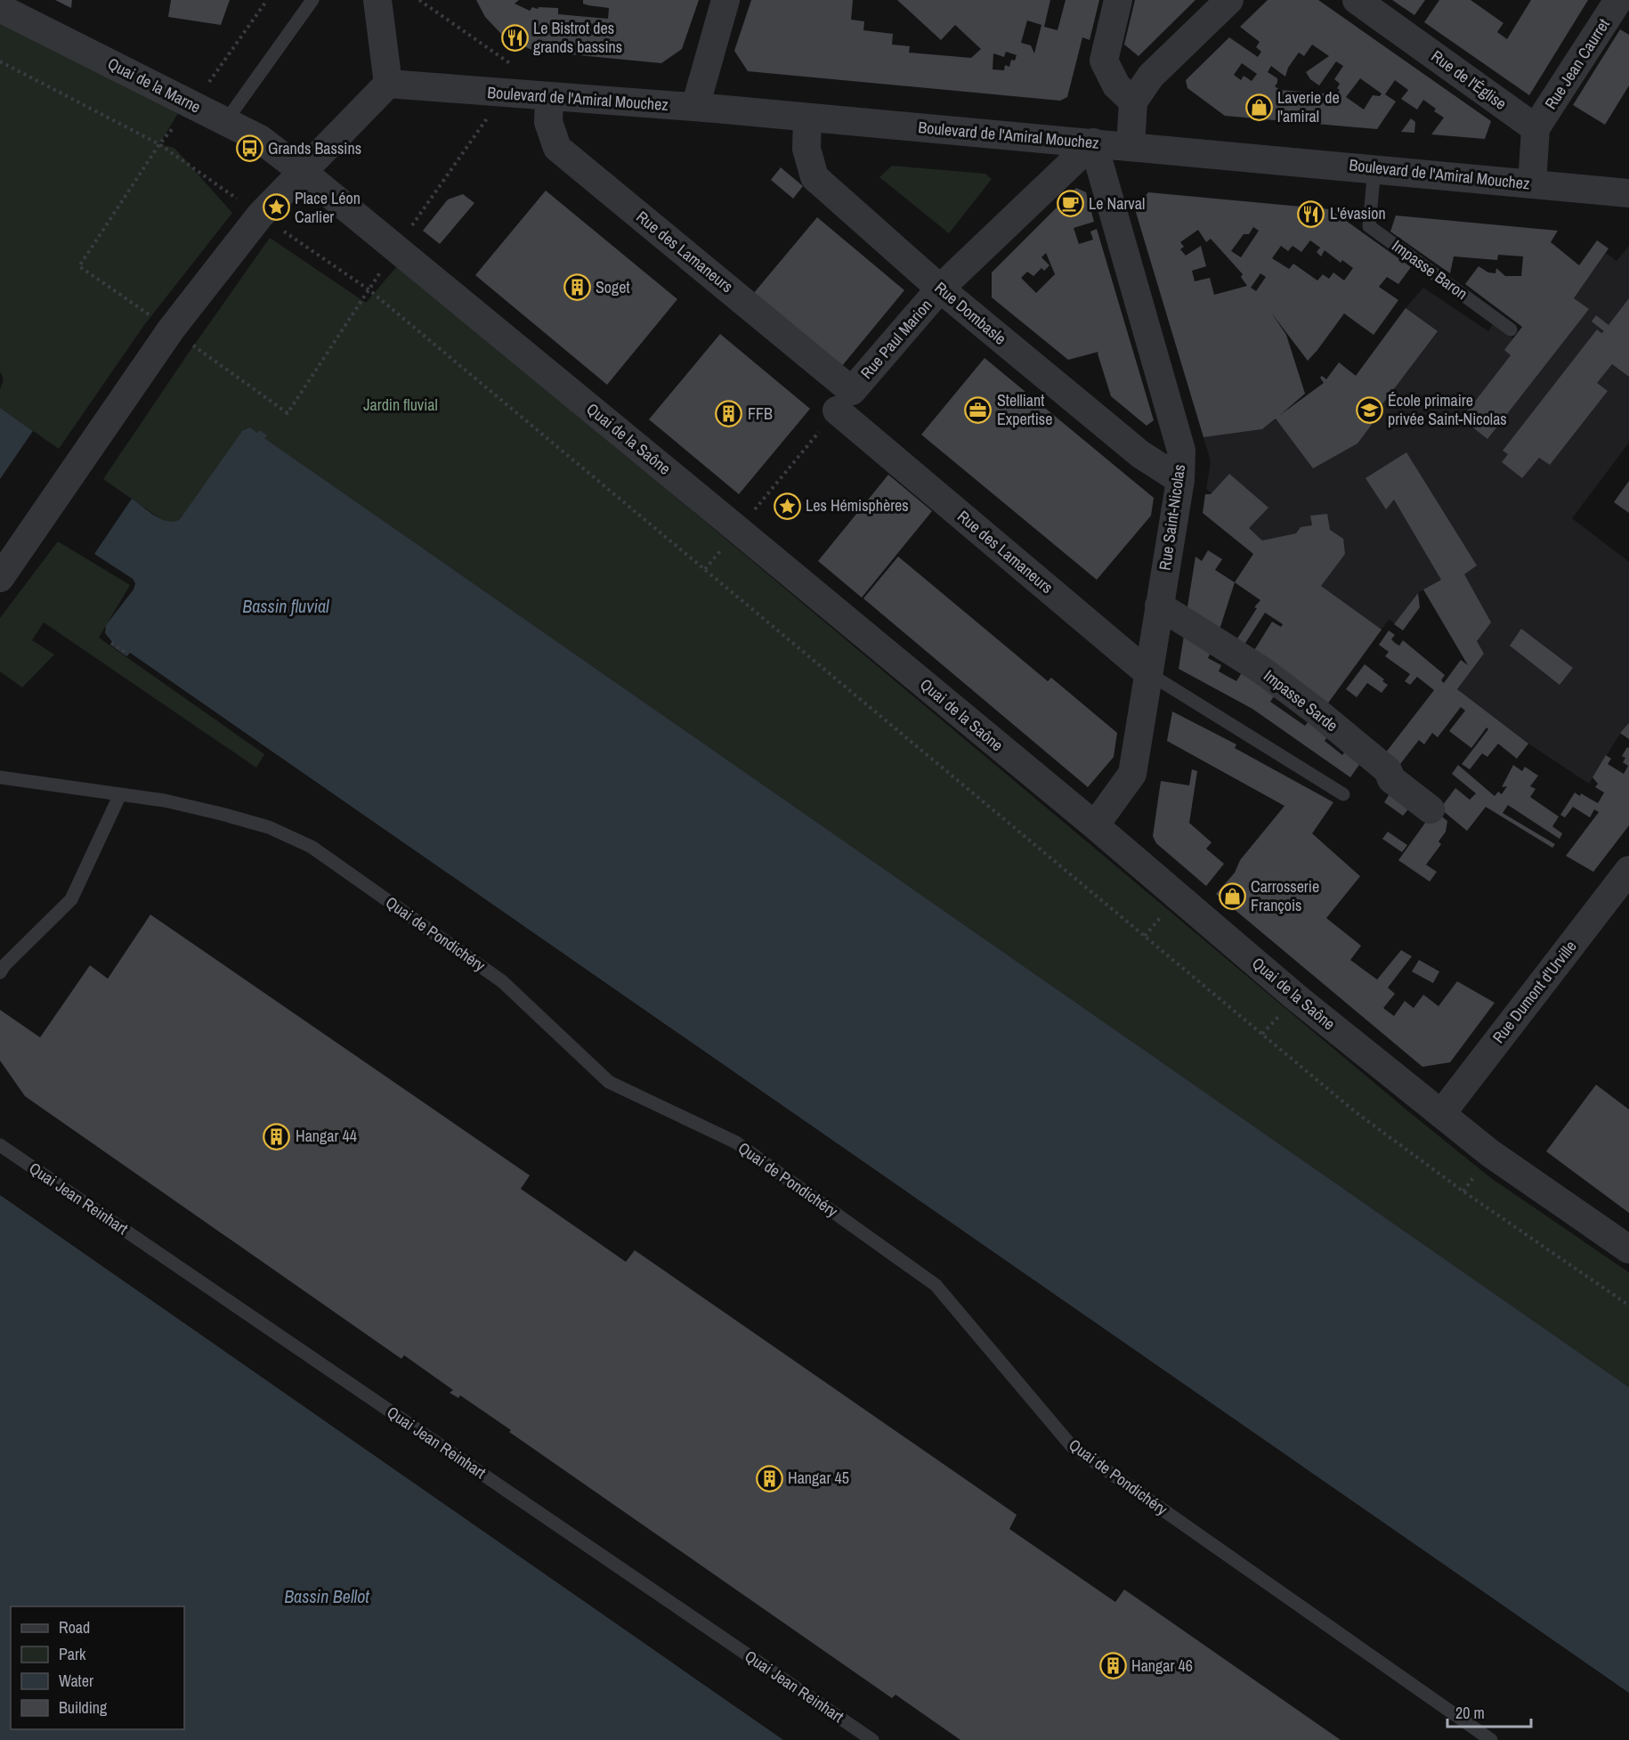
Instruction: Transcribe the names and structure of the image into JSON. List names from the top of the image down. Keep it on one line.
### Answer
{"streets":{"street":["Rue Jean Caurret","Rue de l'Église","Quai de la Marne","Boulevard de l'Amiral Mouchez","Rue des Lamaneurs","Rue Dombasle","Rue Paul Marion","Quai de la Saône","Rue Saint-Nicolas","Impasse Sarde","Rue Dumont d'Urville"],"lane":["Impasse Baron","Quai de Pondichéry","Quai Jean Reinhart"]},"crossings":[["Rue Jean Caurret","Rue de l'Église"],["Quai de la Marne","Quai de la Saône"],["Boulevard de l'Amiral Mouchez","Rue des Lamaneurs"],["Boulevard de l'Amiral Mouchez","Impasse Baron"],["Boulevard de l'Amiral Mouchez","Rue Dombasle"],["Boulevard de l'Amiral Mouchez","Rue Paul Marion"],["Boulevard de l'Amiral Mouchez","Rue Saint-Nicolas"],["Rue des Lamaneurs","Rue Paul Marion"],["Rue des Lamaneurs","Rue Saint-Nicolas"],["Rue Dombasle","Rue Paul Marion"],["Rue Dombasle","Rue Saint-Nicolas"],["Rue Paul Marion","Rue Saint-Nicolas"],["Quai de la Saône","Rue Saint-Nicolas"],["Quai de la Saône","Rue Dumont d'Urville"],["Rue Saint-Nicolas","Impasse Sarde"]],"water":["Bassin fluvial","Bassin Bellot"],"parks":["Jardin fluvial"],"places":{"restaurant":["Le Bistrot des grands bassins","L'évasion"],"shop":["Laverie de l'amiral","Carrosserie François"],"bus stop":["Grands Bassins"],"cafe":["Le Narval"],"place":["Place Léon Carlier","Les Hémisphères"],"building":["Soget","FFB","Hangar 44","Hangar 45","Hangar 46"],"office":["Stelliant Expertise"],"school or university":["École primaire privée Saint-Nicolas"]},"legend":["Road","Park","Water","Building"],"scale_bar":"20 m"}
